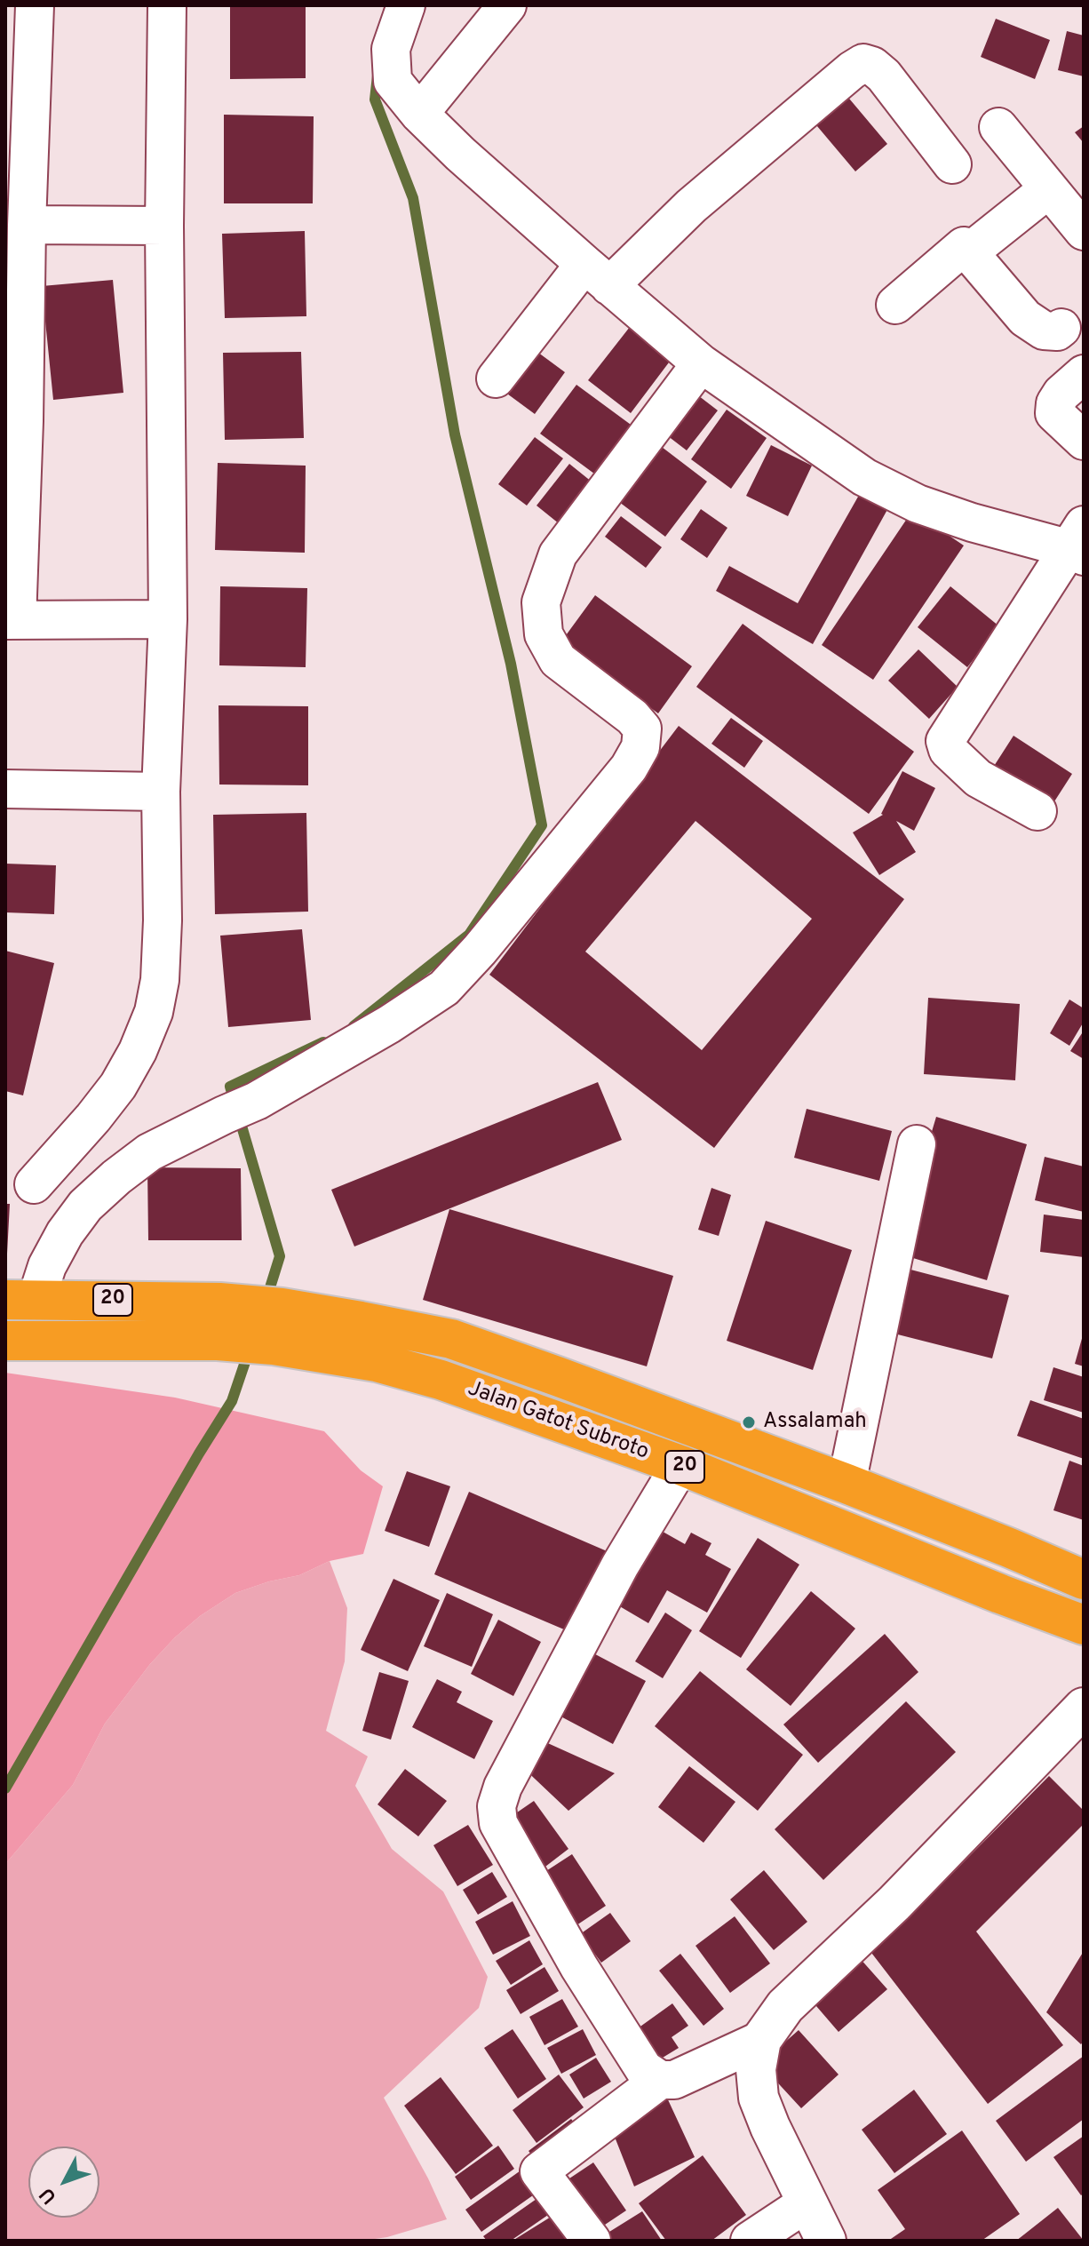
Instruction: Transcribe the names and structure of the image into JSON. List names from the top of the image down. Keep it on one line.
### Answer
{"streets":{"highway":["20","Jalan Gatot Subroto"]},"places":["Assalamah"],"north":"bottom left"}
